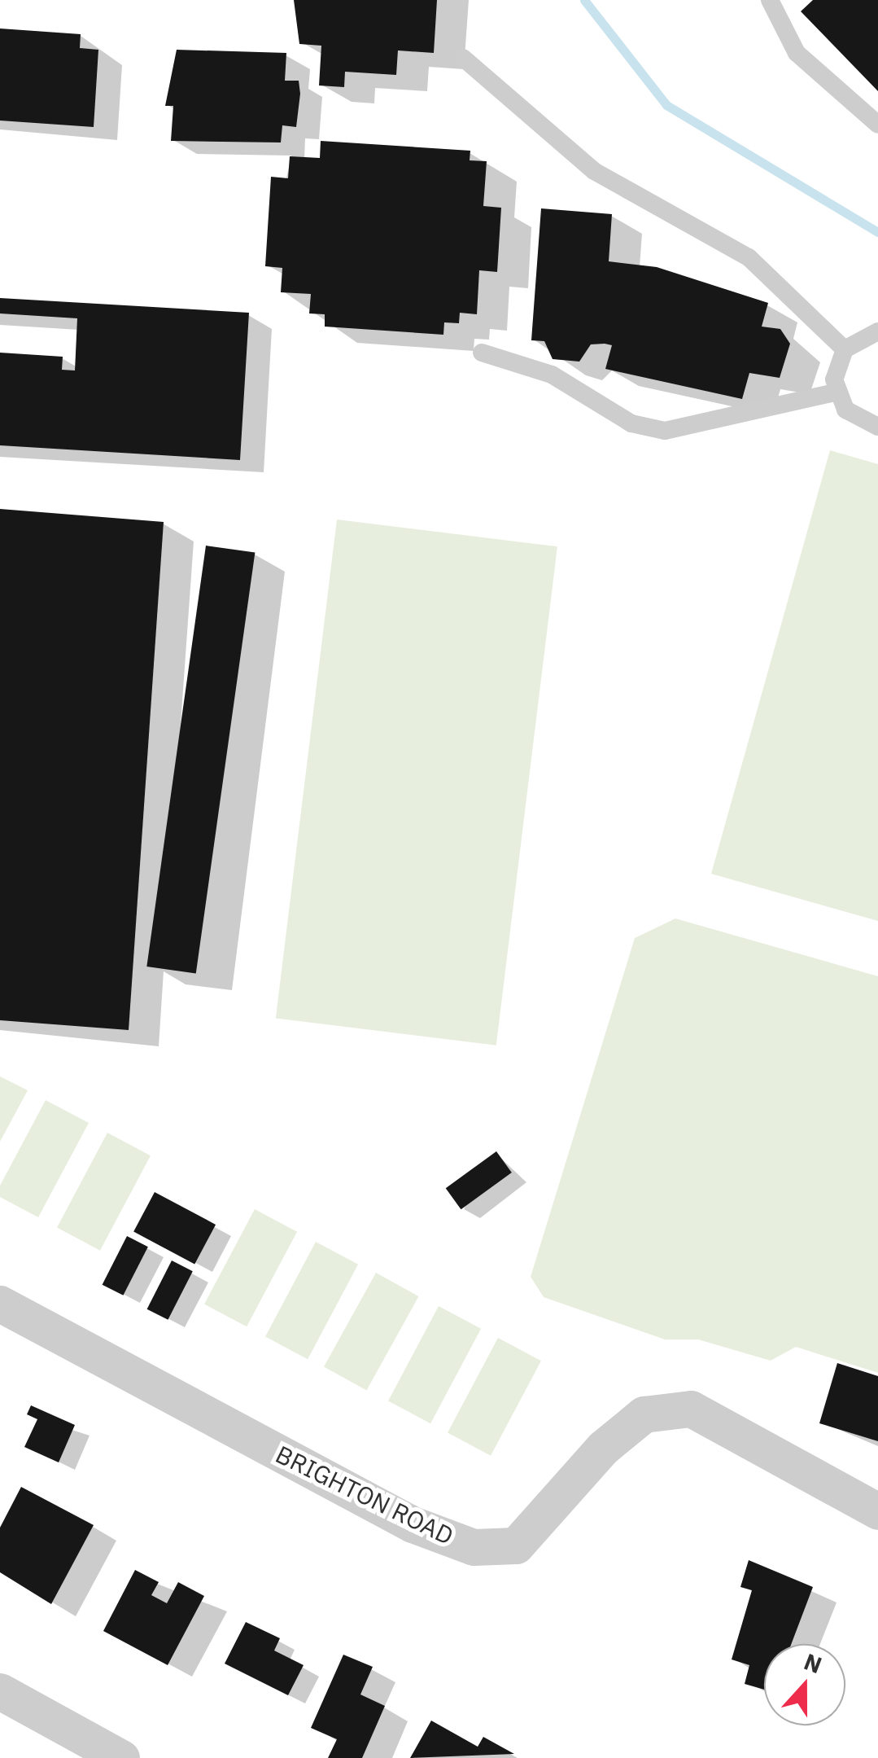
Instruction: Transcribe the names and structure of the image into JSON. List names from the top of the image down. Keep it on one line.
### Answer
{"streets":{"street":["BRIGHTON ROAD"]},"north":"top"}
